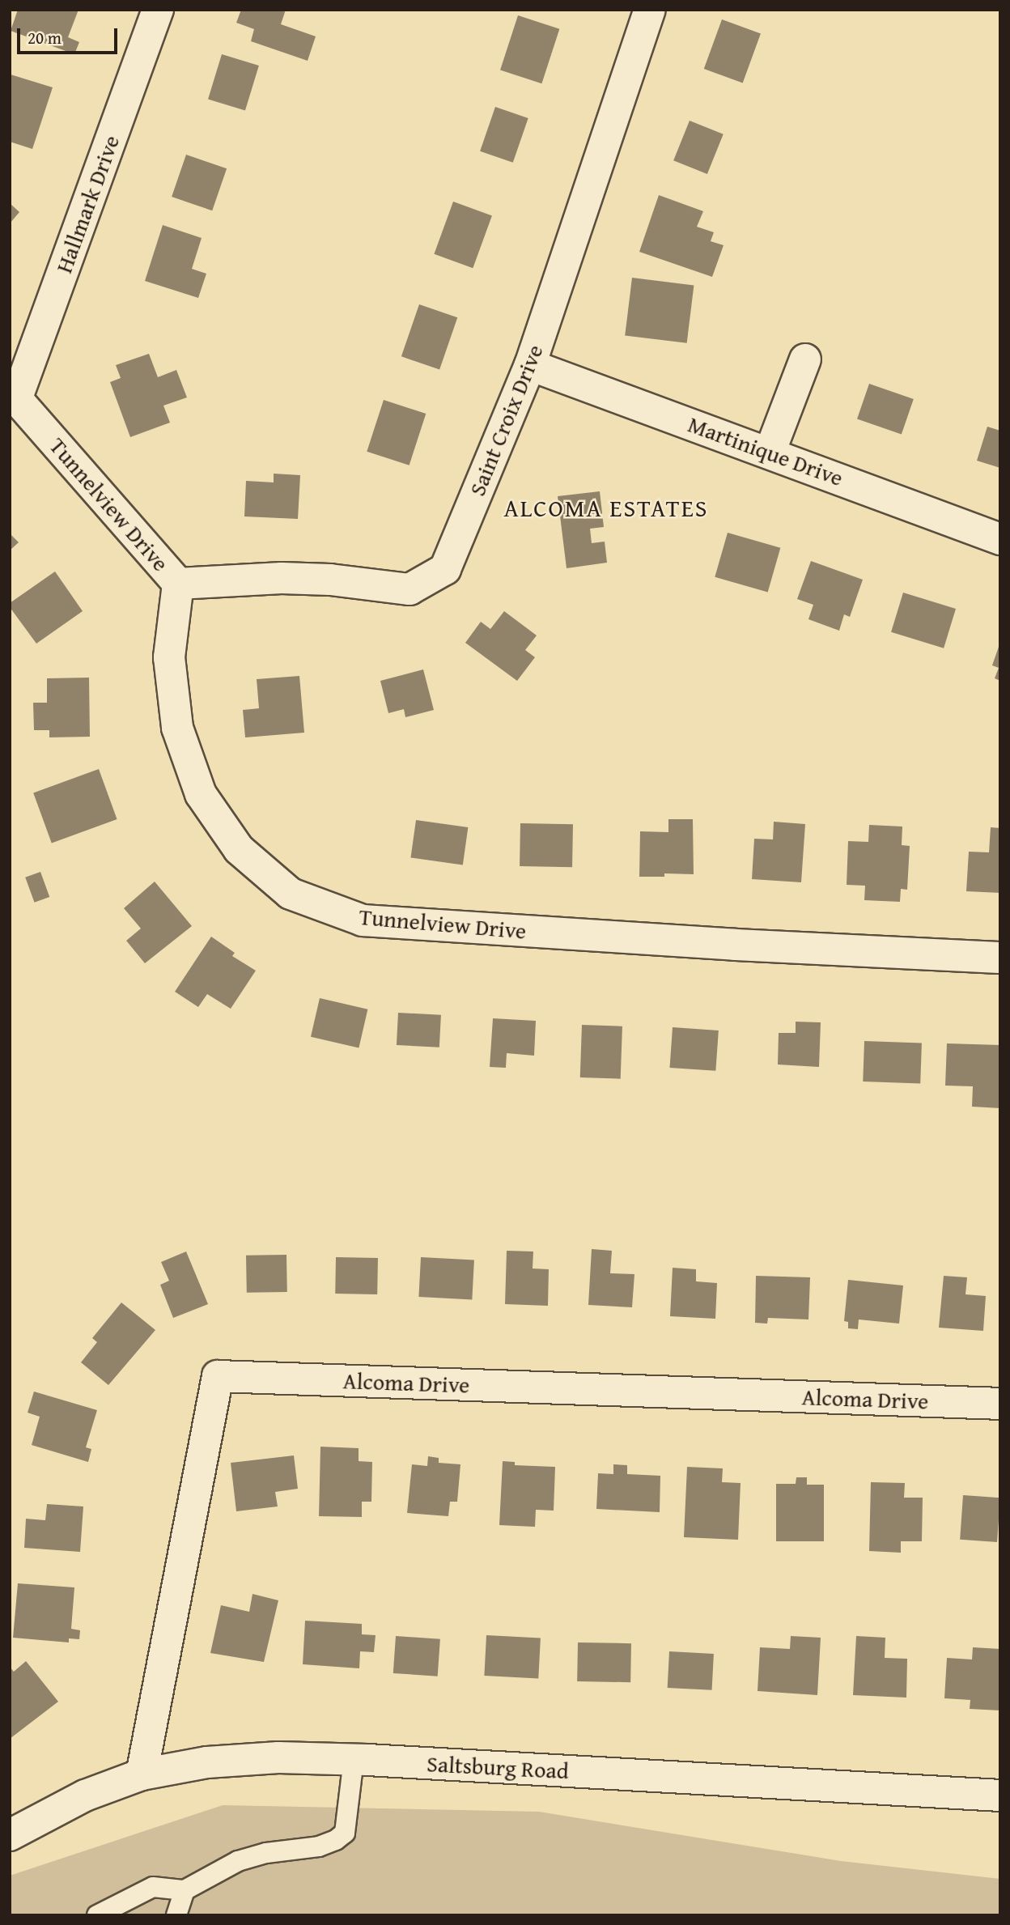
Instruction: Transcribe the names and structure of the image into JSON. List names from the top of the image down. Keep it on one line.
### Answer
{"streets":{"street":["Hallmark Drive","Saint Croix Drive","Martinique Drive","Tunnelview Drive","Alcoma Drive","Saltsburg Road"]},"crossings":[["Hallmark Drive","Tunnelview Drive"],["Saint Croix Drive","Martinique Drive"],["Saint Croix Drive","Tunnelview Drive"],["Alcoma Drive","Saltsburg Road"]],"districts":["ALCOMA ESTATES"],"scale_bar":"20 m"}
